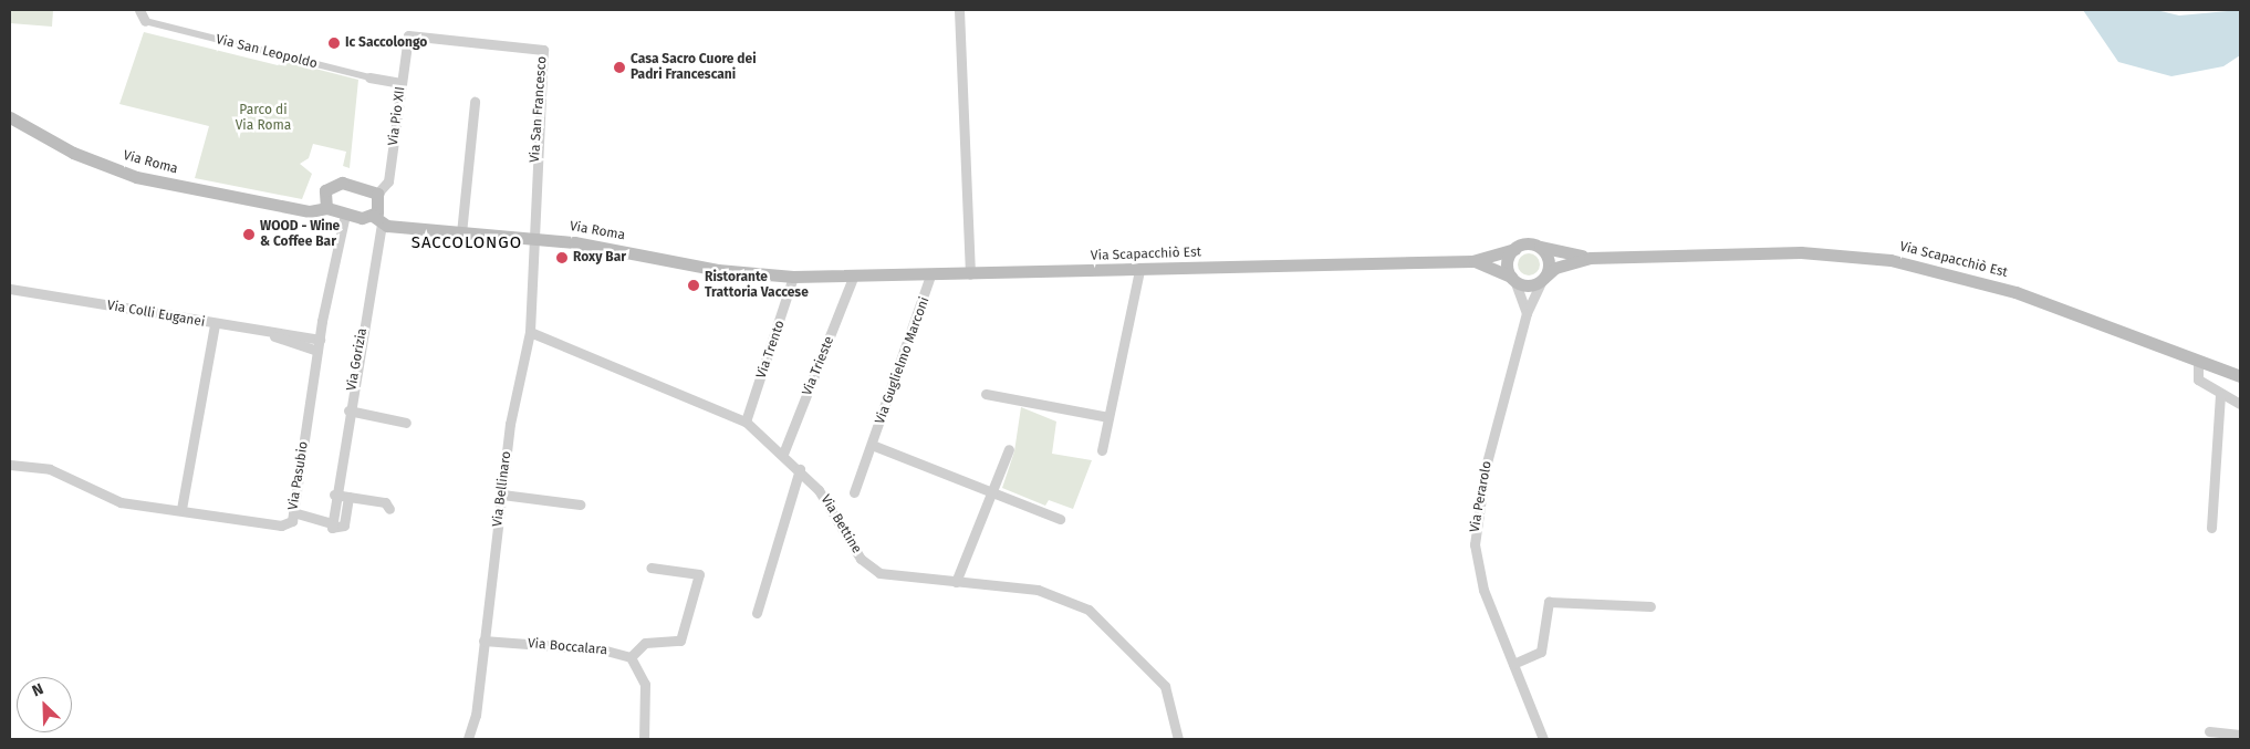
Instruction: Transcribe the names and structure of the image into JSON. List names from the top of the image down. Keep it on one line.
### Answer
{"streets":{"main road":["Via Roma","Via Scapacchiò Est"],"street":["Via San Leopoldo","Via San Francesco","Via Pio XII","Via Colli Euganei","Via Trento","Via Gorizia","Via Guglielmo Marconi","Via Trieste","Via Pasubio","Via Bellinaro","Via Perarolo","Via Bettine","Via Boccalara"]},"crossings":[["Via San Leopoldo","Via Pio XII"],["Via San Francesco","Via Pio XII"],["Via San Francesco","Via Roma"],["Via San Francesco","Via Bellinaro"],["Via Roma","Via Scapacchiò Est"],["Via Roma","Via Trento"],["Via Roma","Via Gorizia"],["Via Roma","Via Bellinaro"],["Via Scapacchiò Est","Via Guglielmo Marconi"],["Via Scapacchiò Est","Via Trieste"],["Via Scapacchiò Est","Via Perarolo"],["Via Trento","Via Bettine"],["Via Trieste","Via Bettine"],["Via Bellinaro","Via Bettine"],["Via Bellinaro","Via Boccalara"]],"districts":["SACCOLONGO"],"parks":["Parco di Via Roma"],"places":["Ic Saccolongo","Casa Sacro Cuore dei Padri Francescani","WOOD - Wine & Coffee Bar","Roxy Bar","Ristorante Trattoria Vaccese"],"north":"top left"}
